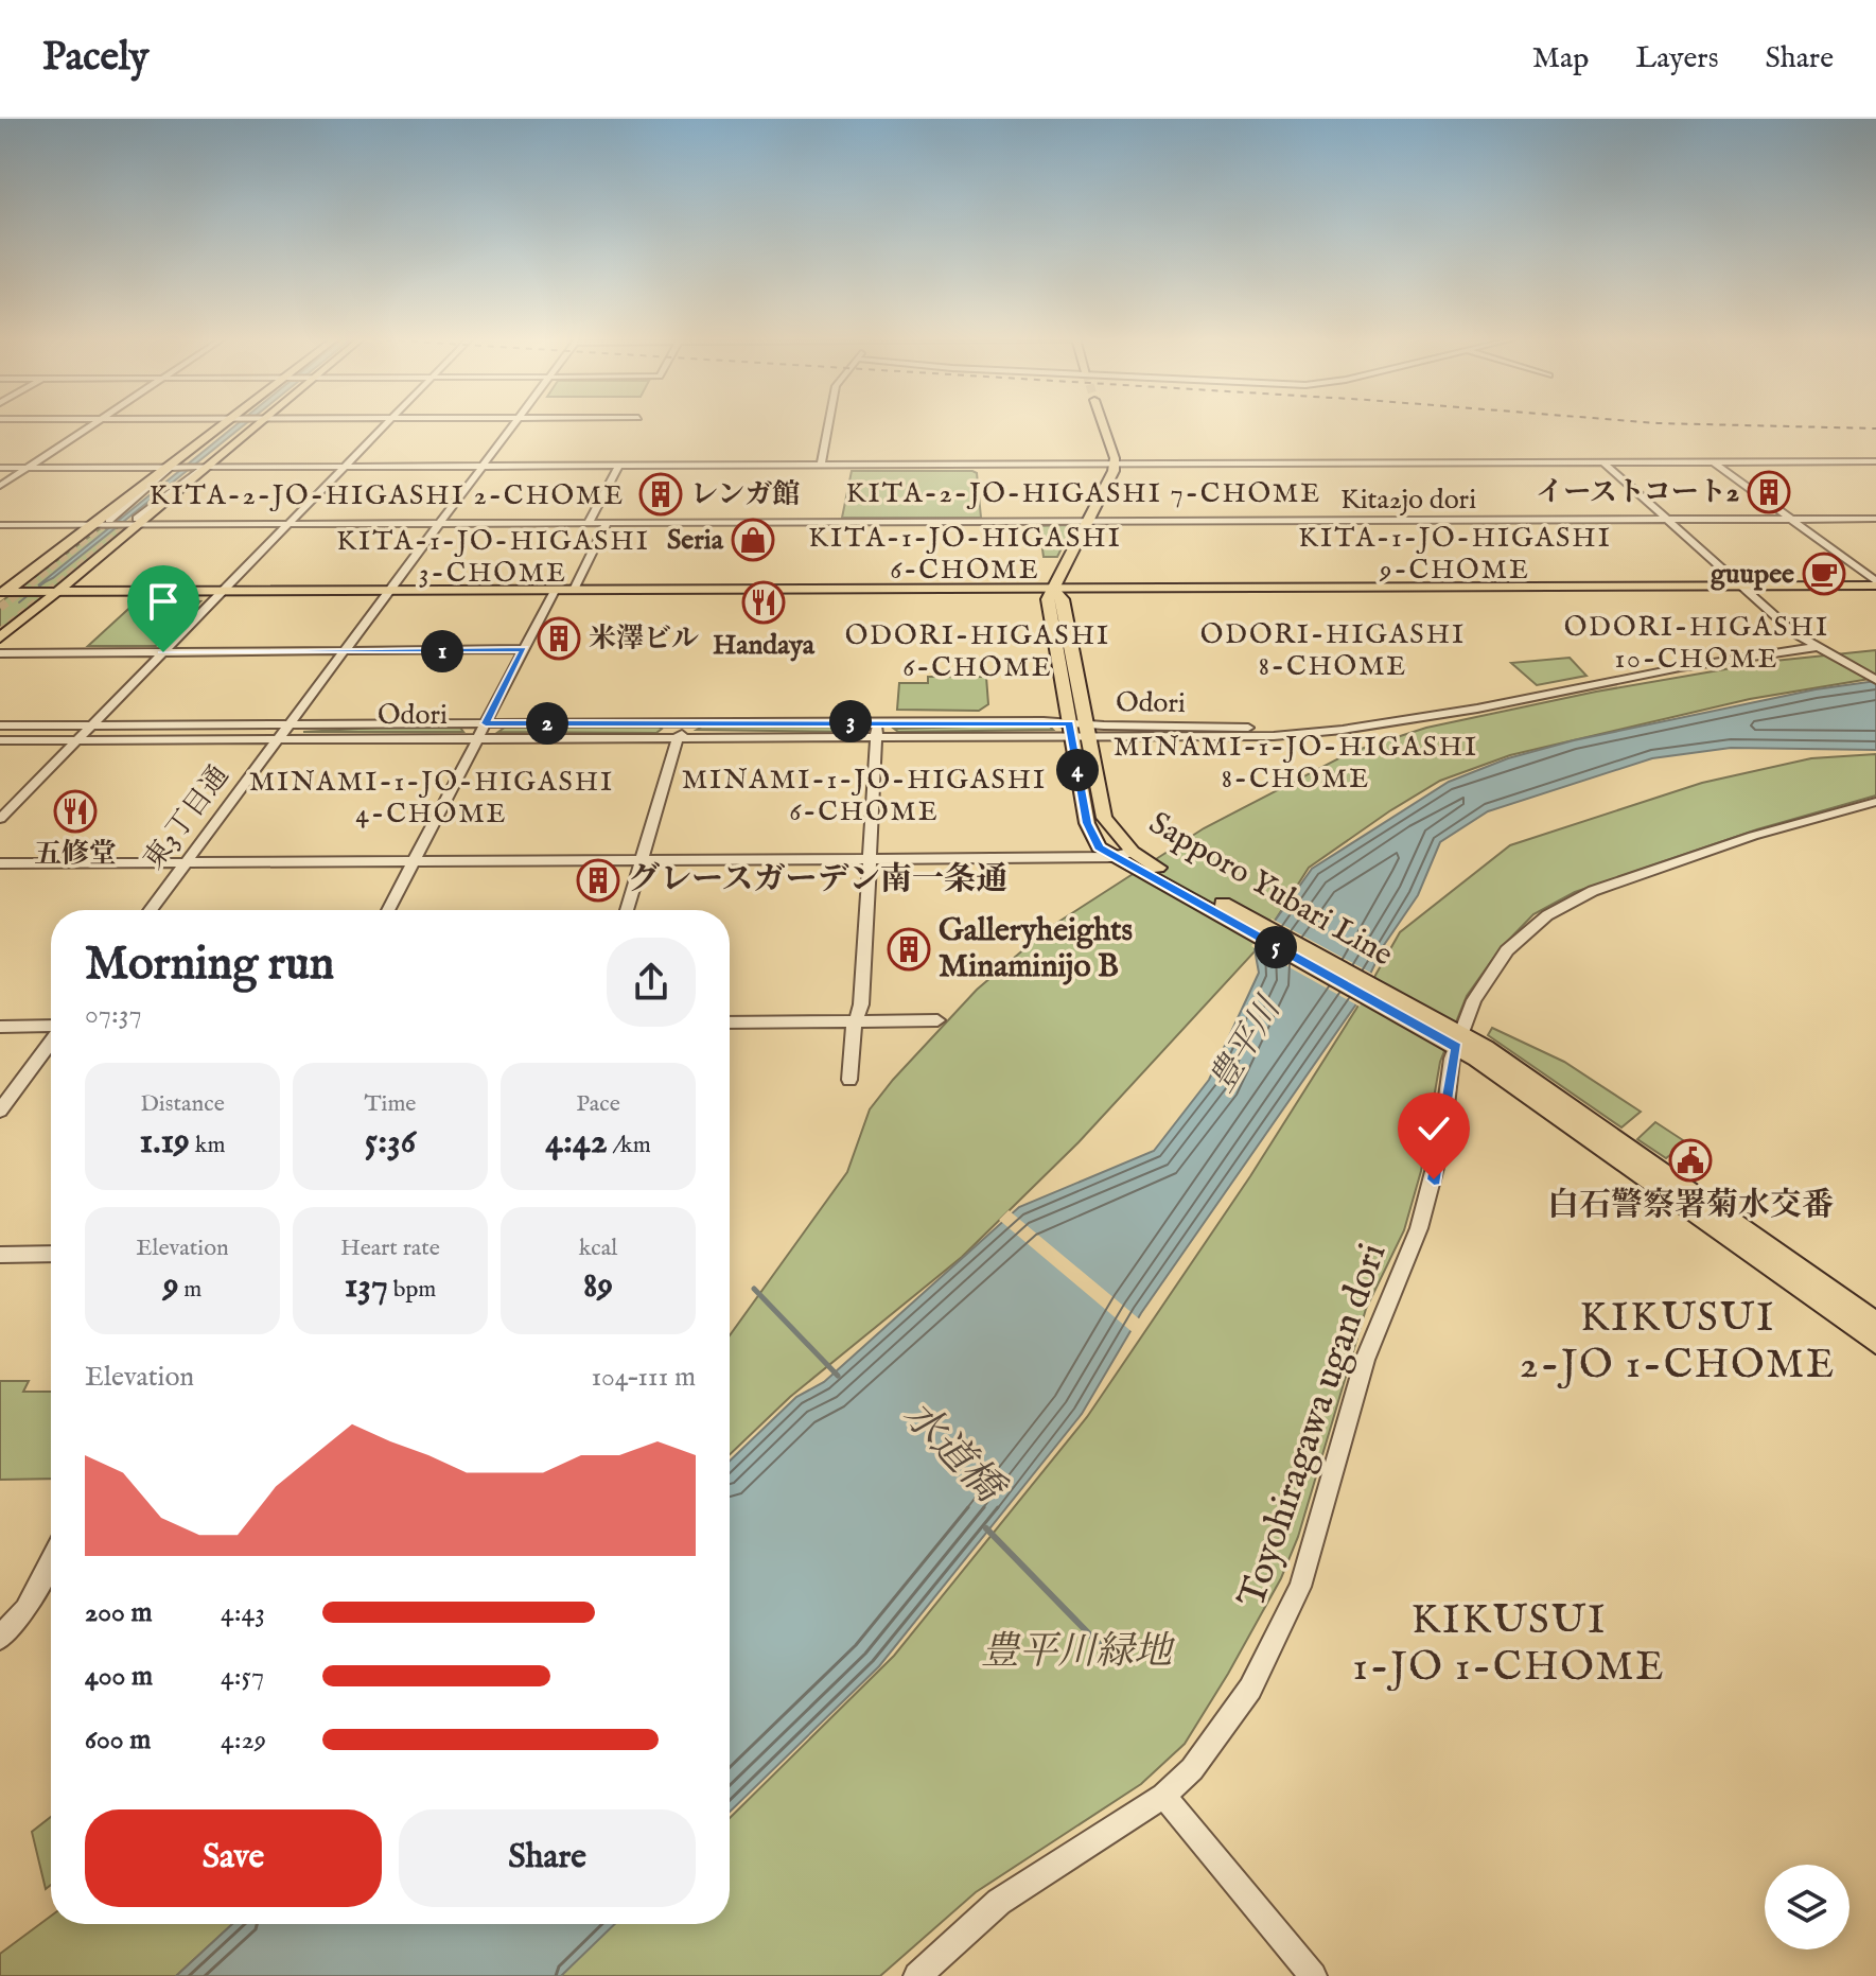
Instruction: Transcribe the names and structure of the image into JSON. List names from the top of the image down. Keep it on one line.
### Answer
{"streets":{"main road":["Sapporo Yubari Line"],"street":["Kita2jo dori","Odori","東3丁目通","Toyohiragawa ugan dori"]},"crossings":[["Kita2jo dori","東3丁目通"],["Odori","東3丁目通"],["Odori","Sapporo Yubari Line"],["Sapporo Yubari Line","Toyohiragawa ugan dori"]],"districts":["KITA-2-JO-HIGASHI 7-CHOME","KITA-2-JO-HIGASHI 2-CHOME","KITA-1-JO-HIGASHI 6-CHOME","KITA-1-JO-HIGASHI 9-CHOME","KITA-1-JO-HIGASHI 3-CHOME","ODORI-HIGASHI 10-CHOME","ODORI-HIGASHI 8-CHOME","ODORI-HIGASHI 6-CHOME","MINAMI-1-JO-HIGASHI 8-CHOME","MINAMI-1-JO-HIGASHI 6-CHOME","MINAMI-1-JO-HIGASHI 4-CHOME","KIKUSUI 2-JO 1-CHOME","KIKUSUI 1-JO 1-CHOME"],"water":["豊平川","水道橋"],"parks":["豊平川緑地"],"places":{"building":["イーストコート2","レンガ館","米澤ビル","グレースガーデン南一条通","Galleryheights Minaminijo B"],"shop":["Seria"],"cafe":["guupee"],"restaurant":["Handaya","五修堂"],"public building":["白石警察署菊水交番"]},"page":{"header":"Pacely","nav":["Map","Layers","Share"],"pins":["1","3","2","4","5"],"heading":["Morning run","07:37"],"stats":[["Distance","1.19 km"],["Time","5:36"],["Pace","4:42 /km"],["Elevation","9 m"],["Heart rate","137 bpm"],["kcal","89"]],"chart":["Elevation","104–111 m"],"list":[{"name":"200 m","note":"4:43"},{"name":"400 m","note":"4:57"},{"name":"600 m","note":"4:29"}],"buttons":["Save","Share"]}}
